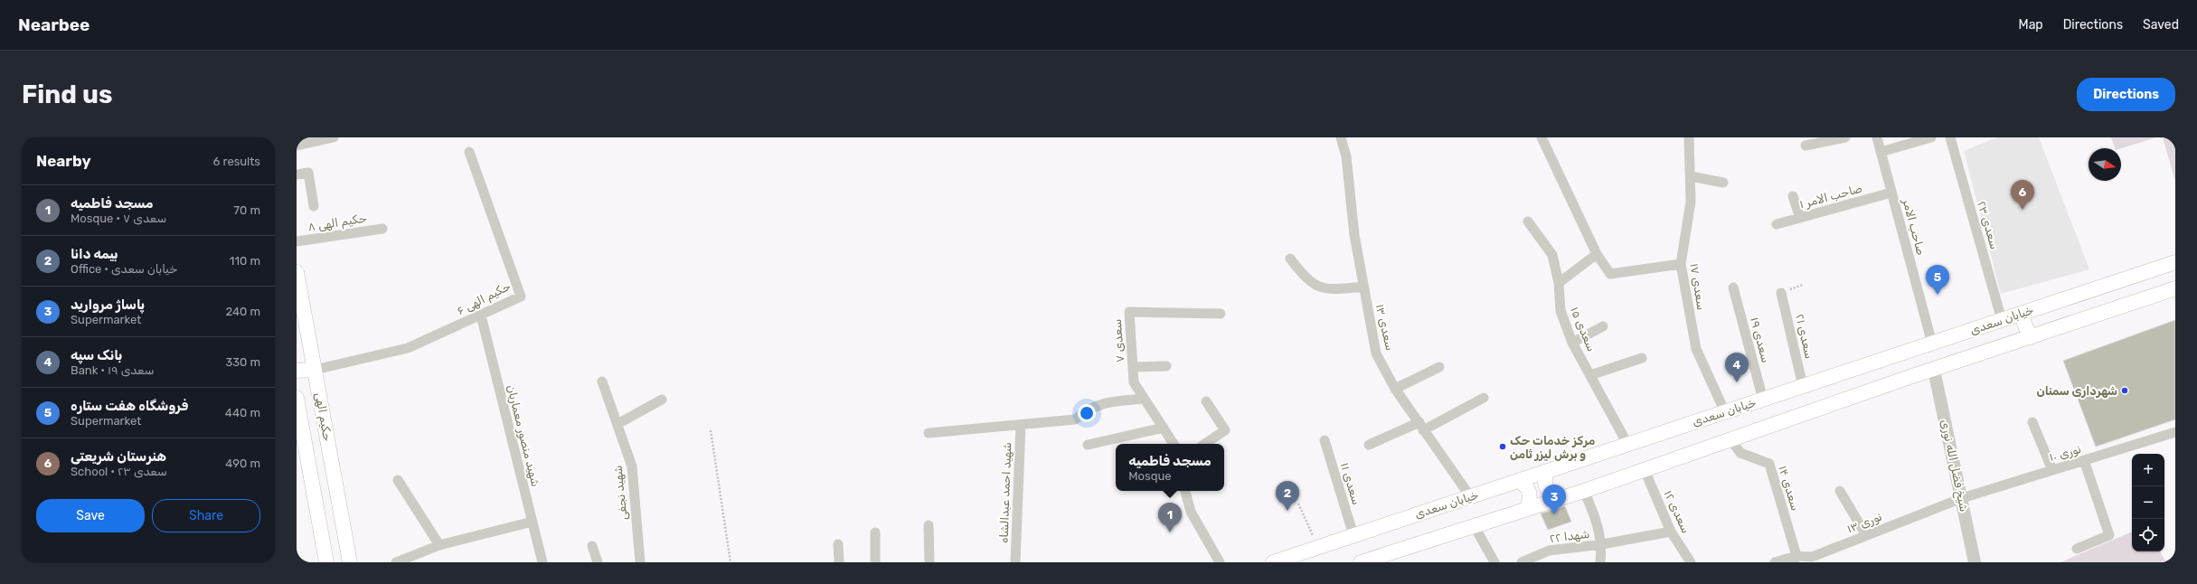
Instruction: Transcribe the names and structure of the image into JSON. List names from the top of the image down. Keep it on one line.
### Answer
{"streets":{"main road":["خیابان سعدی","حکیم الهی"],"street":["صاحب الامر ۱","حکیم الهی ۸","سعدی ۲۳","صاحب الامر","سعدی ۱۷","حکیم الهی ۶","سعدی ۱۳","سعدی ۱۵","سعدی ۲۱","سعدی ۱۹","سعدی ۷","شهید منصور معماریان","نوری ۱۰","شیخ فضل الله نوری","سعدی ۱۱","سعدی ۱۴","شهید نجفی","شهید احمد عبدالشاه","سعدی ۱۲","نوری ۱۳","شهدا ۲۲"]},"crossings":[["صاحب الامر ۱","صاحب الامر"],["سعدی ۲۳","خیابان سعدی"],["صاحب الامر","خیابان سعدی"],["سعدی ۱۷","خیابان سعدی"],["حکیم الهی ۶","حکیم الهی"],["حکیم الهی ۶","شهید منصور معماریان"],["خیابان سعدی","سعدی ۱۳"],["خیابان سعدی","سعدی ۱۵"],["خیابان سعدی","سعدی ۲۱"],["خیابان سعدی","سعدی ۱۹"],["خیابان سعدی","سعدی ۱۱"],["نوری ۱۰","شیخ فضل الله نوری"],["نوری ۱۰","نوری ۱۳"],["شیخ فضل الله نوری","نوری ۱۳"],["سعدی ۱۴","نوری ۱۳"],["سعدی ۱۲","شهدا ۲۲"]],"places":["شهرداری سمنان","مرکز خدمات حک و برش لیزر ثامن"],"north":"right","page":{"header":"Nearbee","nav":["Map","Directions","Saved"],"buttons":["Directions",["Save","Share"]],"title":"Find us","heading":["Nearby","6 results"],"pins":["6","5","4","2","3","1"],"list":[{"mark":"1","name":"مسجد فاطمیه","note":"Mosque · سعدی ۷","value":"70 m"},{"mark":"2","name":"بیمه دانا","note":"Office · خیابان سعدی","value":"110 m"},{"mark":"3","name":"پاساژ مروارید","note":"Supermarket","value":"240 m"},{"mark":"4","name":"بانک سپه","note":"Bank · سعدی ۱۹","value":"330 m"},{"mark":"5","name":"فروشگاه هفت ستاره","note":"Supermarket","value":"440 m"},{"mark":"6","name":"هنرستان شریعتی","note":"School · سعدی ۲۳","value":"490 m"}],"popup":["مسجد فاطمیه","Mosque"],"map_buttons":["+","−"]}}
